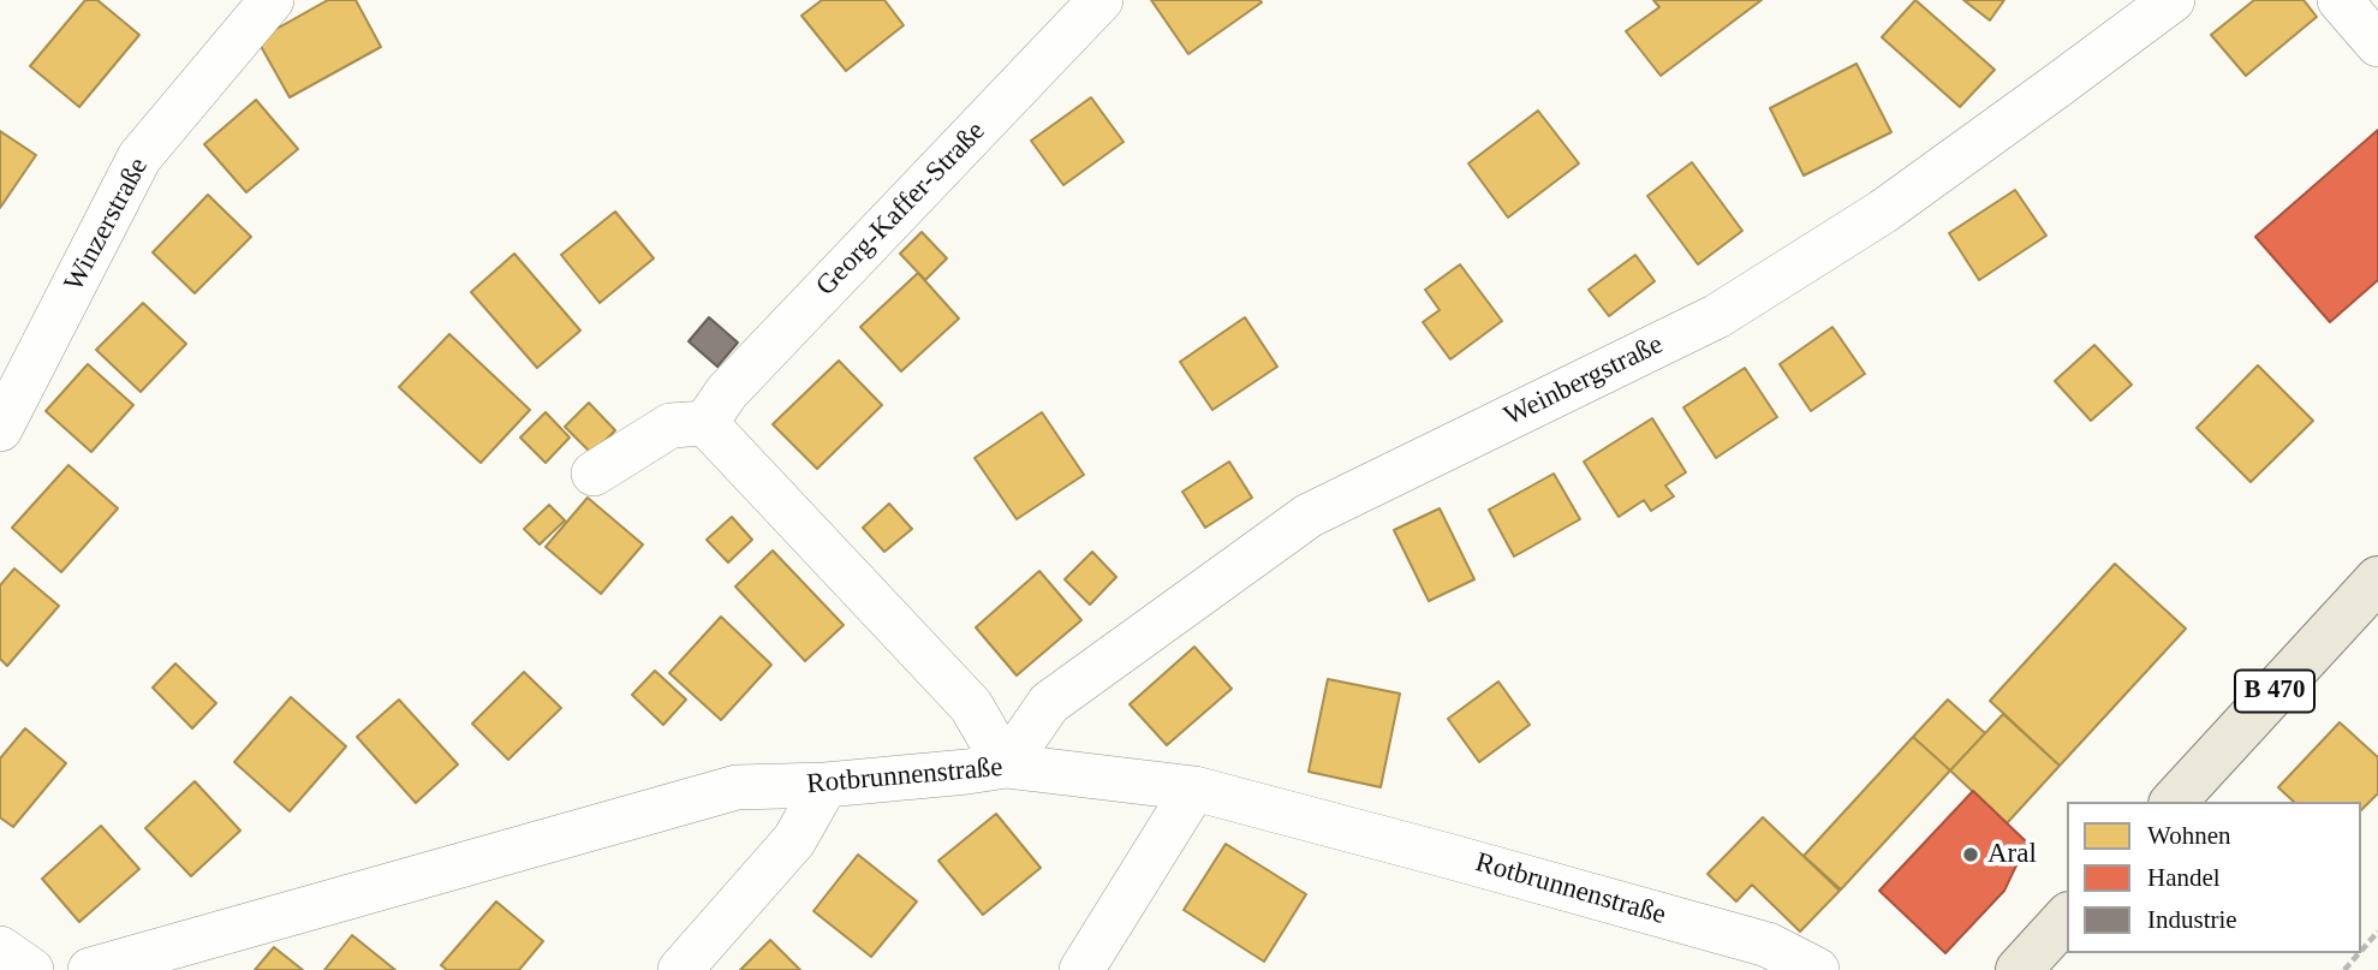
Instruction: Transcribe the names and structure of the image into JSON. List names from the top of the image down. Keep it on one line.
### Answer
{"streets":{"main road":["B 470"],"street":["Georg-Kaffer-Straße","Winzerstraße","Weinbergstraße","Rotbrunnenstraße"]},"crossings":[["Weinbergstraße","Rotbrunnenstraße"]],"places":["Aral"],"legend":["Wohnen","Handel","Industrie"]}
